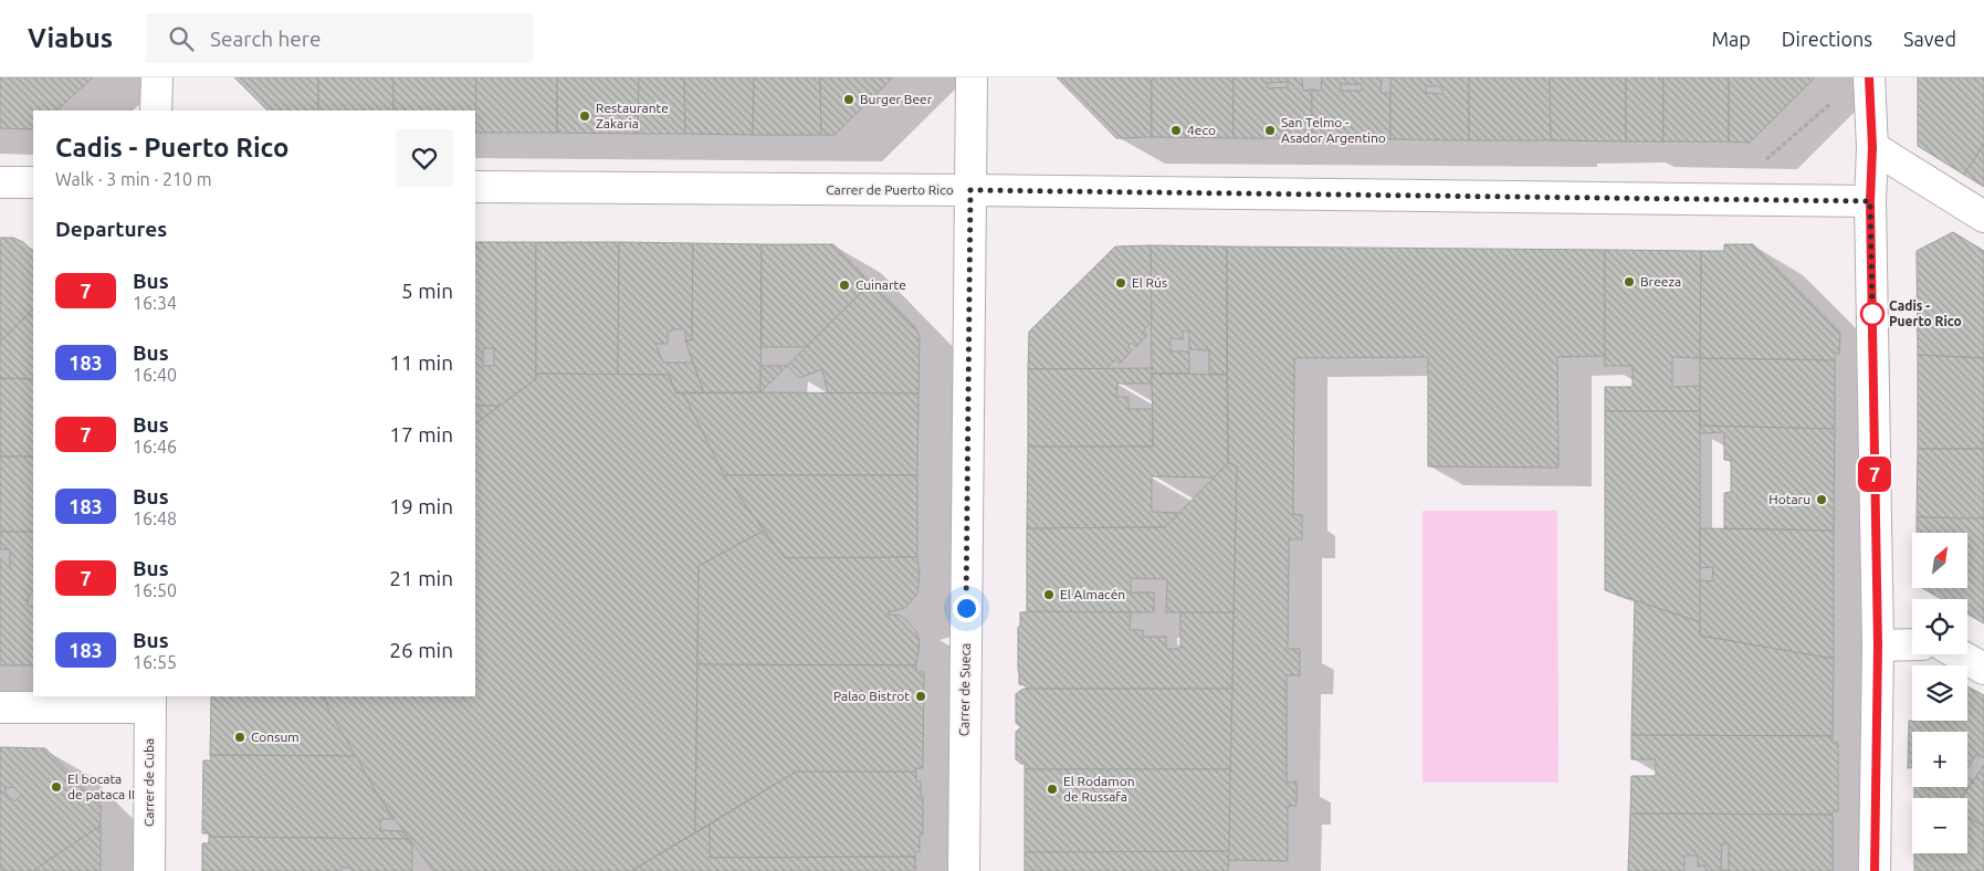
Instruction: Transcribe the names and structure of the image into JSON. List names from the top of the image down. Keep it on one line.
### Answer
{"streets":{"street":["Carrer de Puerto Rico","Carrer de Sueca","Carrer de Cuba"]},"crossings":[["Carrer de Puerto Rico","Carrer de Sueca"]],"places":["Burger Beer","Restaurante Zakaria","4eco","San Telmo - Asador Argentino","Breeza","El Rús","Cuinarte","Cadis - Puerto Rico","Hotaru","El Almacén","Palao Bistrot","Consum","El bocata de pataca II","El Rodamon de Russafa"],"lines":["bus line 7"],"north":"top right","page":{"header":"Viabus","search":"Search here","nav":["Map","Directions","Saved"],"on_map":"7","heading":[["Cadis - Puerto Rico","Walk · 3 min · 210 m"],"Departures"],"list":[{"mark":"7","name":"Bus","note":"16:34","value":"5 min"},{"mark":"183","name":"Bus","note":"16:40","value":"11 min"},{"mark":"7","name":"Bus","note":"16:46","value":"17 min"},{"mark":"183","name":"Bus","note":"16:48","value":"19 min"},{"mark":"7","name":"Bus","note":"16:50","value":"21 min"},{"mark":"183","name":"Bus","note":"16:55","value":"26 min"}],"map_buttons":["+","−"]}}
